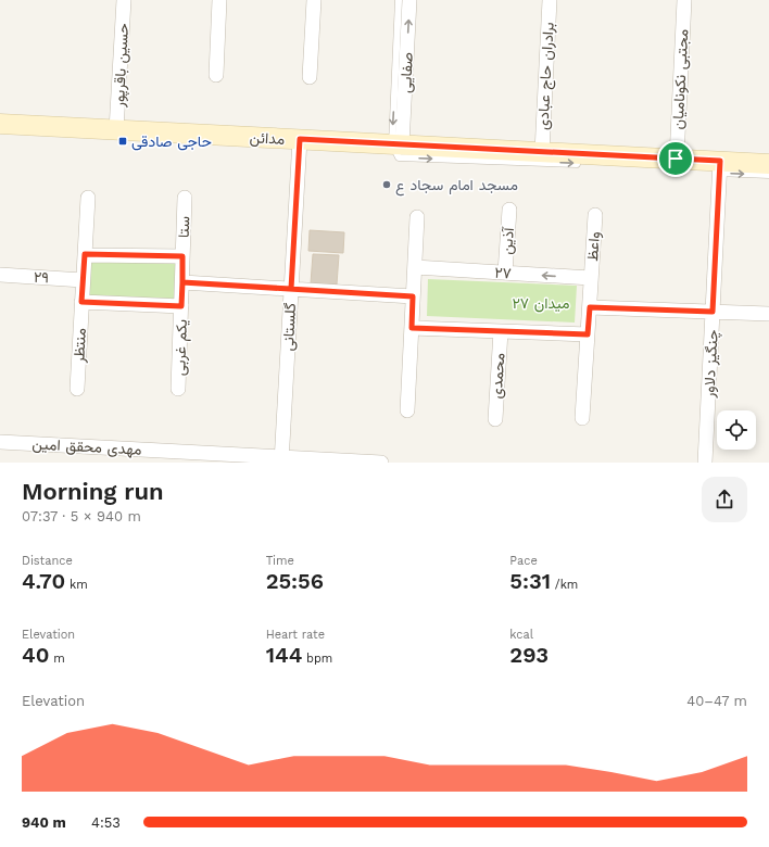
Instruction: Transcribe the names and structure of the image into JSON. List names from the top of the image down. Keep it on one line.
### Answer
{"streets":{"main road":["مدائن"],"street":["حسین باقرپور","صفایی","برادران حاج عبادی","مجتبی نکونامیان","ستا","آذین","واعظ","۲۷","۲۹","گلستانی","منتظر","یکم غربی","چنگیز دلاور","محمدی","مهدی محقق امین"]},"crossings":[["حسین باقرپور","مدائن"],["صفایی","مدائن"],["برادران حاج عبادی","مدائن"],["مجتبی نکونامیان","مدائن"],["مدائن","گلستانی"],["مدائن","چنگیز دلاور"],["ستا","یکم غربی"],["آذین","۲۷"],["واعظ","۲۷"],["۲۹","منتظر"],["گلستانی","مهدی محقق امین"]],"parks":["میدان ۲۷"],"places":{"transit":["حاجی صادقی"],"other":["مسجد امام سجاد ع"]},"page":{"heading":["Morning run","07:37 · 5 × 940 m"],"stats":[["Distance","4.70 km"],["Time","25:56"],["Pace","5:31 /km"],["Elevation","40 m"],["Heart rate","144 bpm"],["kcal","293"]],"chart":["Elevation","40–47 m"],"list":[{"name":"940 m","note":"4:53"}]}}
